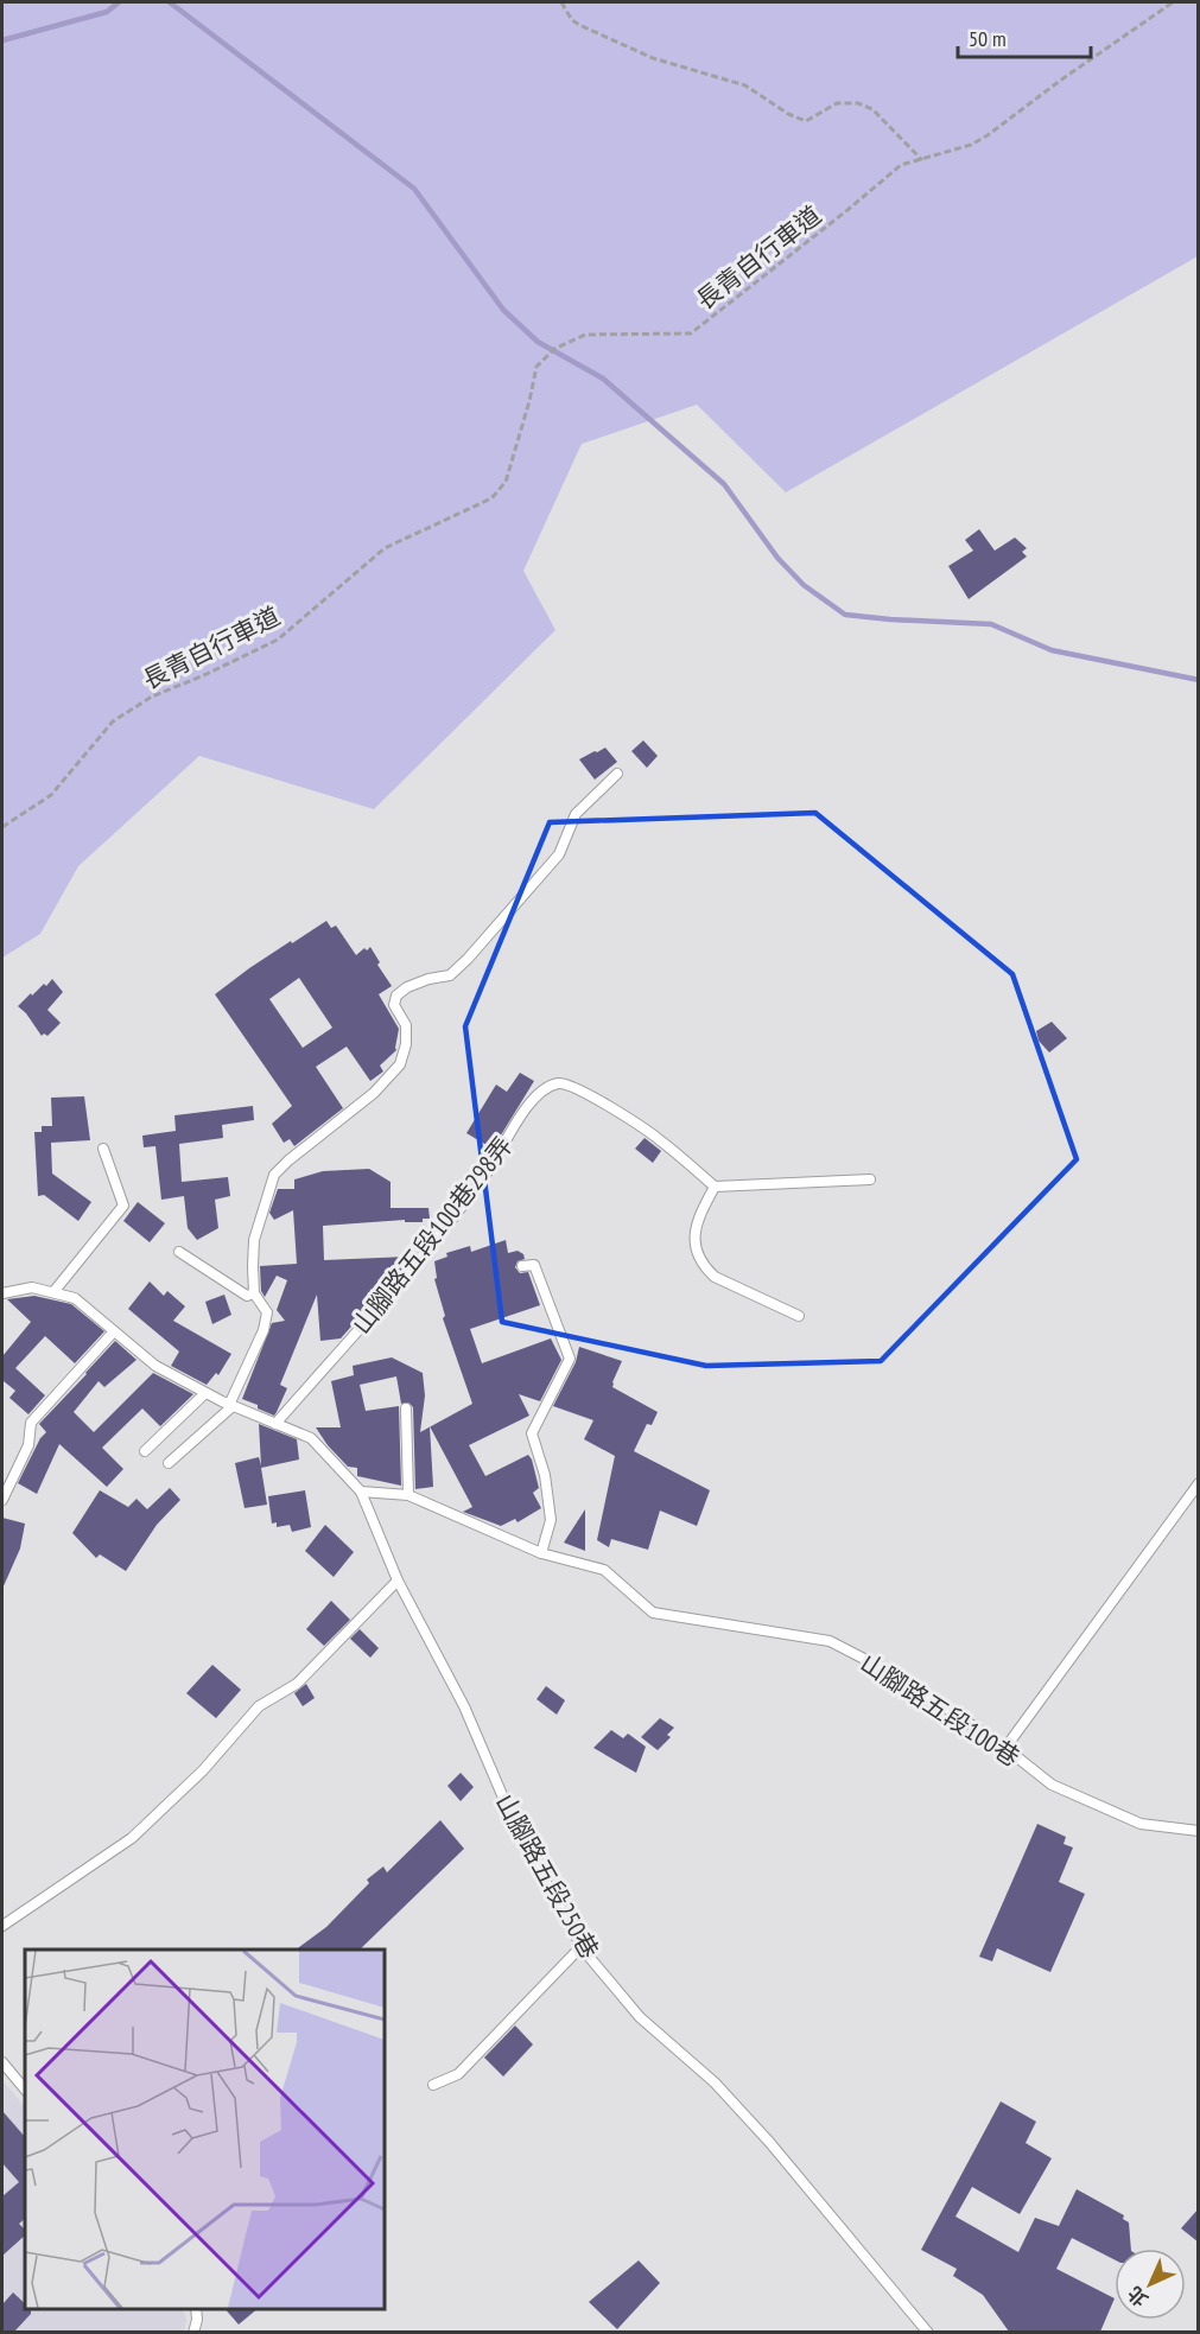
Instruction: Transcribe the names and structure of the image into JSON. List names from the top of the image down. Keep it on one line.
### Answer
{"streets":{"lane":["山腳路五段100巷298弄","山腳路五段100巷","山腳路五段250巷"],"path":["長青自行車道"]},"crossings":[["山腳路五段100巷","山腳路五段250巷"]],"scale_bar":"50 m","north":"bottom left"}
